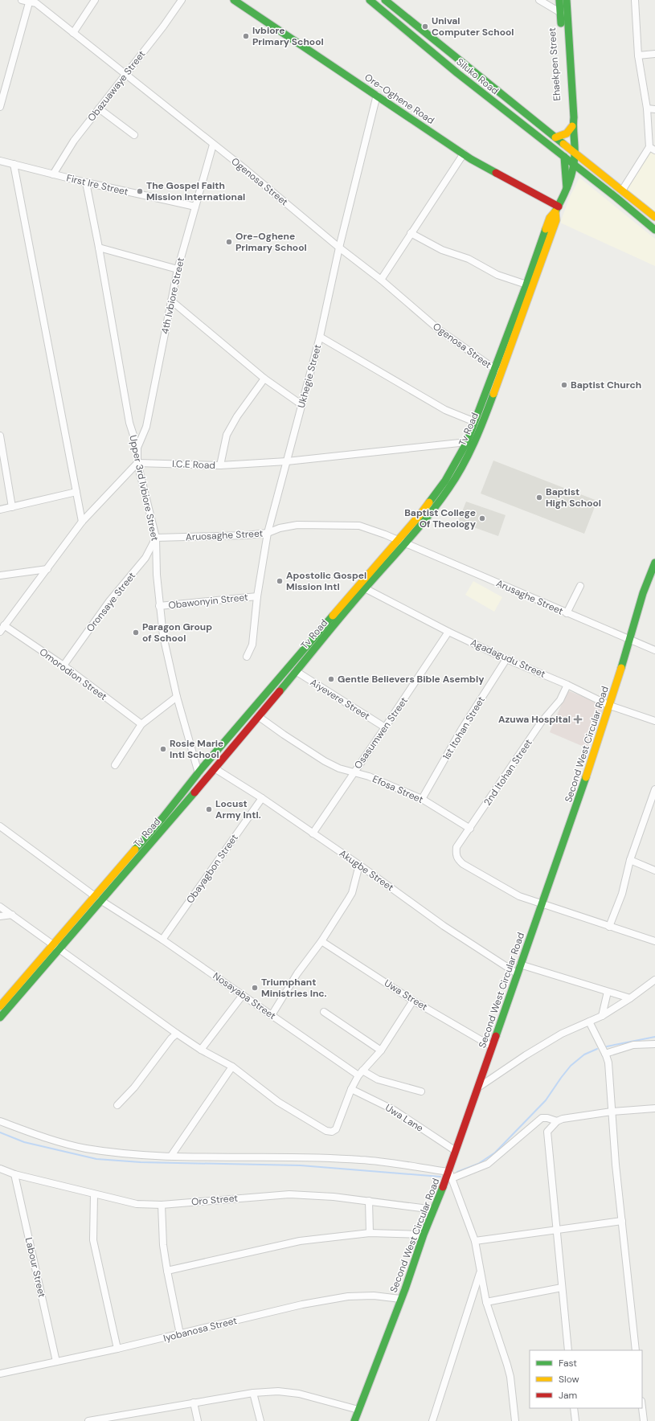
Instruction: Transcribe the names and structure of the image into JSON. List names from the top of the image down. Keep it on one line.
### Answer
{"streets":{"street":["Ehaekpen Street","Siluko Road","Obazuawaye Street","Ore-Oghene Road","Ogenosa Street","First Ire Street","4th Ivbiore Street","Ukhegie Street","Tv Road","I.C.E Road","Upper 3rd Ivbiore Street","Aruosaghe Street","Arusaghe Street","Obawonyin Street","Oronsaye Street","Agadagudu Street","Omorodion Street","Aiyevere Street","1st Itohan Street","Osasumwen Street","Second West Circular Road","2nd Itohan Street","Efosa Street","Obayagbon Street","Akugbe Street","Uwa Street","Nosayaba Street","Uwa Lane","Oro Street","Labour Street","Iyobanosa Street"]},"crossings":[["Ehaekpen Street","Siluko Road"],["Ehaekpen Street","Tv Road"],["Siluko Road","Tv Road"],["Obazuawaye Street","Ogenosa Street"],["Obazuawaye Street","First Ire Street"],["Ore-Oghene Road","Ukhegie Street"],["Ore-Oghene Road","Tv Road"],["Ogenosa Street","4th Ivbiore Street"],["Ogenosa Street","Ukhegie Street"],["Ogenosa Street","Tv Road"],["First Ire Street","4th Ivbiore Street"],["First Ire Street","Upper 3rd Ivbiore Street"],["4th Ivbiore Street","Upper 3rd Ivbiore Street"],["Ukhegie Street","I.C.E Road"],["Ukhegie Street","Aruosaghe Street"],["Ukhegie Street","Obawonyin Street"],["Tv Road","I.C.E Road"],["Tv Road","Upper 3rd Ivbiore Street"],["Tv Road","Aruosaghe Street"],["Tv Road","Arusaghe Street"],["Tv Road","Agadagudu Street"],["Tv Road","Aiyevere Street"],["Tv Road","Efosa Street"],["Tv Road","Akugbe Street"],["Tv Road","Nosayaba Street"],["I.C.E Road","Upper 3rd Ivbiore Street"],["Upper 3rd Ivbiore Street","Aruosaghe Street"],["Upper 3rd Ivbiore Street","Obawonyin Street"],["Upper 3rd Ivbiore Street","Oronsaye Street"],["Aruosaghe Street","Arusaghe Street"],["Aruosaghe Street","Oronsaye Street"],["Arusaghe Street","Second West Circular Road"],["Oronsaye Street","Omorodion Street"],["Agadagudu Street","1st Itohan Street"],["Agadagudu Street","Osasumwen Street"],["Agadagudu Street","Second West Circular Road"],["Agadagudu Street","2nd Itohan Street"],["Aiyevere Street","Osasumwen Street"],["1st Itohan Street","Efosa Street"],["Osasumwen Street","Efosa Street"],["Osasumwen Street","Akugbe Street"],["Second West Circular Road","2nd Itohan Street"],["Second West Circular Road","Akugbe Street"],["Second West Circular Road","Uwa Street"],["Second West Circular Road","Uwa Lane"],["Second West Circular Road","Oro Street"],["Second West Circular Road","Iyobanosa Street"],["2nd Itohan Street","Efosa Street"],["Obayagbon Street","Akugbe Street"],["Obayagbon Street","Nosayaba Street"],["Oro Street","Labour Street"],["Labour Street","Iyobanosa Street"]],"places":{"other":["Unival Computer School","Ivbiore Primary School","The Gospel Faith Mission International","Ore-Oghene Primary School","Baptist Church","Baptist High School","Baptist College Of Theology","Apostolic Gospel Mission Intl","Paragon Group of School","Gentle Believers Bible Asembly","Rosie Marie Intl School","Locust Army Intl.","Triumphant Ministries Inc."],"health":["Azuwa Hospital"]},"legend":["Fast","Slow","Jam"]}
